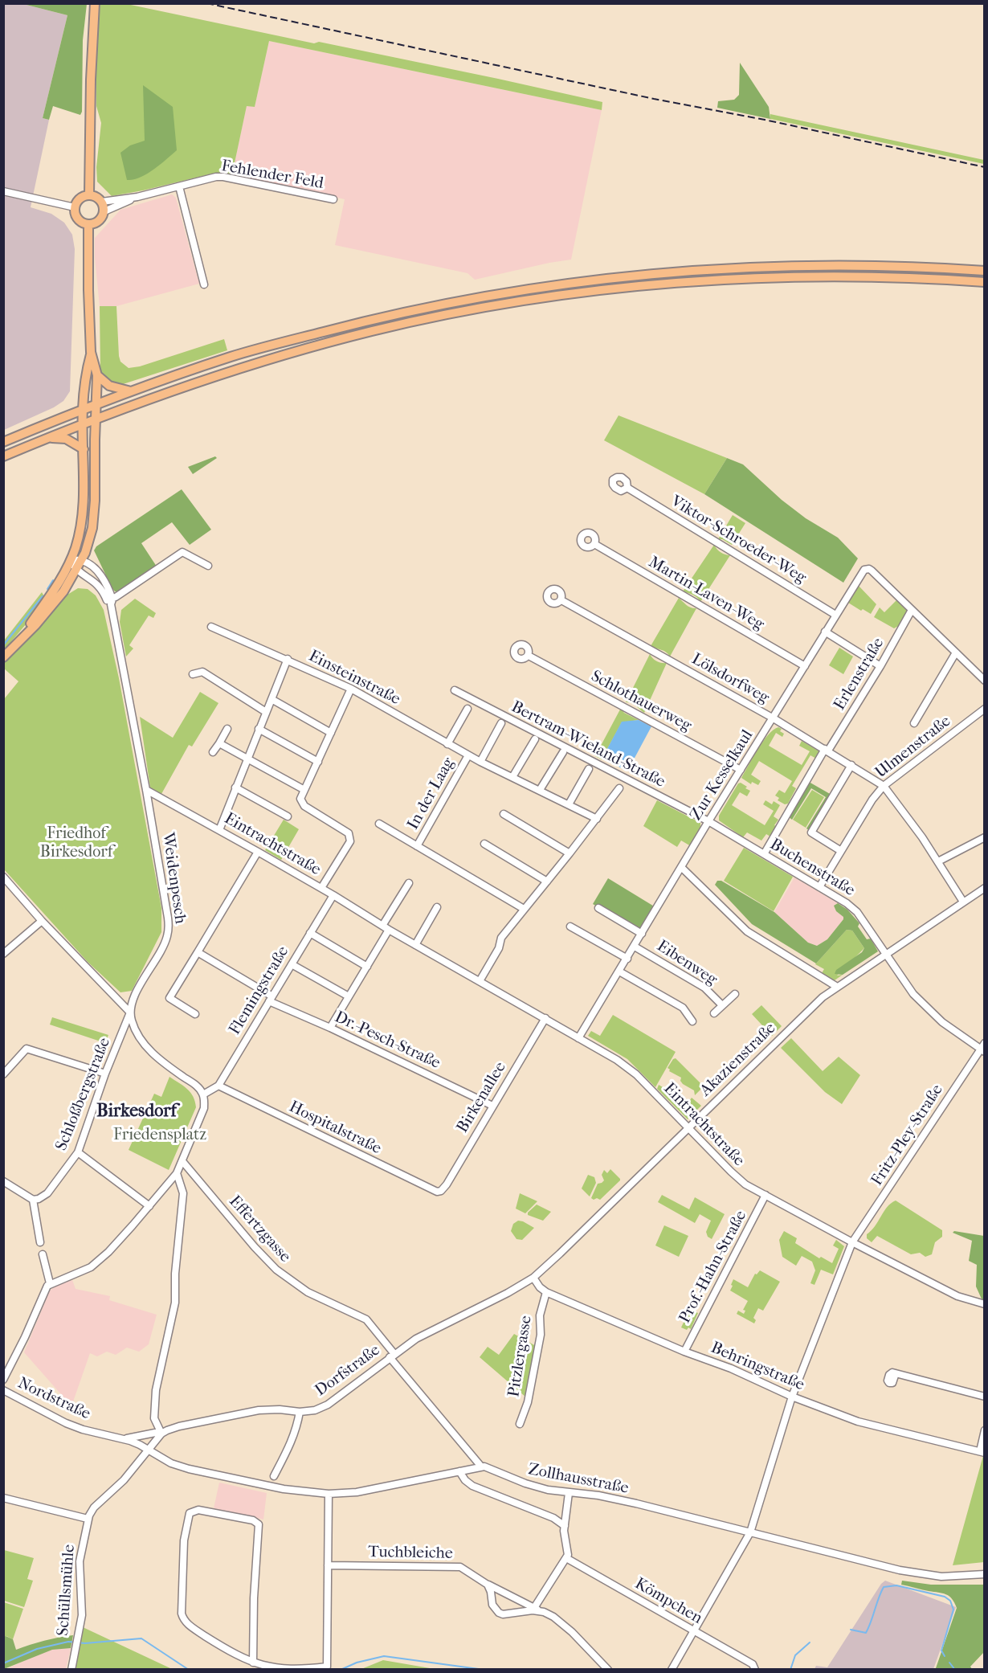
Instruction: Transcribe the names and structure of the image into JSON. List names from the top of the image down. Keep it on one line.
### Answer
{"streets":{"street":["Fehlender Feld","Viktor-Schroeder-Weg","Martin-Laven-Weg","Erlenstraße","Einsteinstraße","Lölsdorfweg","Schlothauerweg","Bertram-Wieland-Straße","Ulmenstraße","Zur Kesselkaul","In der Laag","Eintrachtstraße","Buchenstraße","Weidenpesch","Eibenweg","Flemingstraße","Dr.-Pesch-Straße","Akazienstraße","Schloßbergstraße","Birkenallee","Hospitalstraße","Fritz-Pley-Straße","Effertzgasse","Prof.-Hahn-Straße","Pitzlergasse","Behringstraße","Dorfstraße","Nordstraße","Zollhausstraße","Tuchbleiche","Schüllsmühle","Kömpchen"]},"crossings":[["Viktor-Schroeder-Weg","Zur Kesselkaul"],["Martin-Laven-Weg","Zur Kesselkaul"],["Erlenstraße","Lölsdorfweg"],["Erlenstraße","Zur Kesselkaul"],["Erlenstraße","Buchenstraße"],["Einsteinstraße","In der Laag"],["Lölsdorfweg","Ulmenstraße"],["Lölsdorfweg","Zur Kesselkaul"],["Schlothauerweg","Zur Kesselkaul"],["Bertram-Wieland-Straße","Zur Kesselkaul"],["Bertram-Wieland-Straße","Buchenstraße"],["Ulmenstraße","Buchenstraße"],["Zur Kesselkaul","Eintrachtstraße"],["Zur Kesselkaul","Buchenstraße"],["Zur Kesselkaul","Eibenweg"],["Eintrachtstraße","Weidenpesch"],["Eintrachtstraße","Flemingstraße"],["Eintrachtstraße","Akazienstraße"],["Eintrachtstraße","Birkenallee"],["Eintrachtstraße","Fritz-Pley-Straße"],["Eintrachtstraße","Prof.-Hahn-Straße"],["Buchenstraße","Akazienstraße"],["Buchenstraße","Fritz-Pley-Straße"],["Weidenpesch","Schloßbergstraße"],["Flemingstraße","Dr.-Pesch-Straße"],["Flemingstraße","Hospitalstraße"],["Dr.-Pesch-Straße","Birkenallee"],["Akazienstraße","Behringstraße"],["Akazienstraße","Dorfstraße"],["Birkenallee","Hospitalstraße"],["Fritz-Pley-Straße","Behringstraße"],["Fritz-Pley-Straße","Zollhausstraße"],["Fritz-Pley-Straße","Kömpchen"],["Effertzgasse","Dorfstraße"],["Effertzgasse","Zollhausstraße"],["Prof.-Hahn-Straße","Behringstraße"],["Pitzlergasse","Behringstraße"],["Behringstraße","Dorfstraße"],["Dorfstraße","Nordstraße"],["Nordstraße","Zollhausstraße"],["Nordstraße","Schüllsmühle"],["Zollhausstraße","Schüllsmühle"]],"districts":["Birkesdorf"],"parks":["Friedhof Birkesdorf","Friedensplatz"]}
